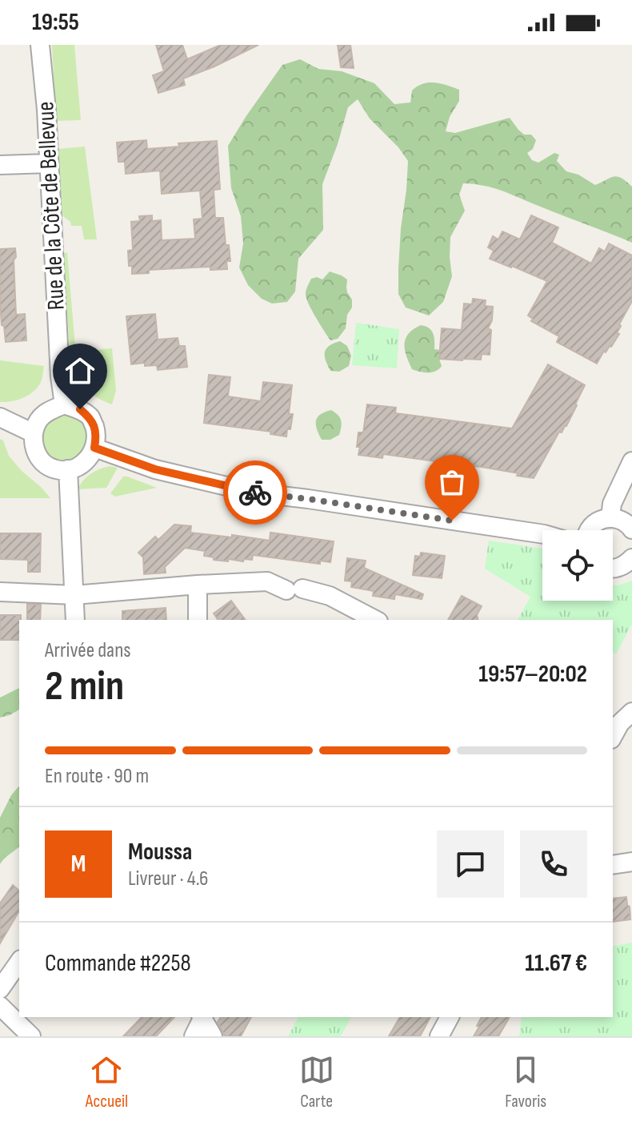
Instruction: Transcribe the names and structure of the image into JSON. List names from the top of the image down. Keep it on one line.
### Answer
{"streets":{"street":["Rue de la Côte de Bellevue"]},"page":{"status":"19:55","heading":["2 min","Arrivée dans","19:57–20:02"],"panel":["Moussa","Livreur · 4.6","Commande #2258","11.67 €"],"bar":"En route · 90 m","round":"M","tabs":["Accueil","Carte","Favoris"]}}
